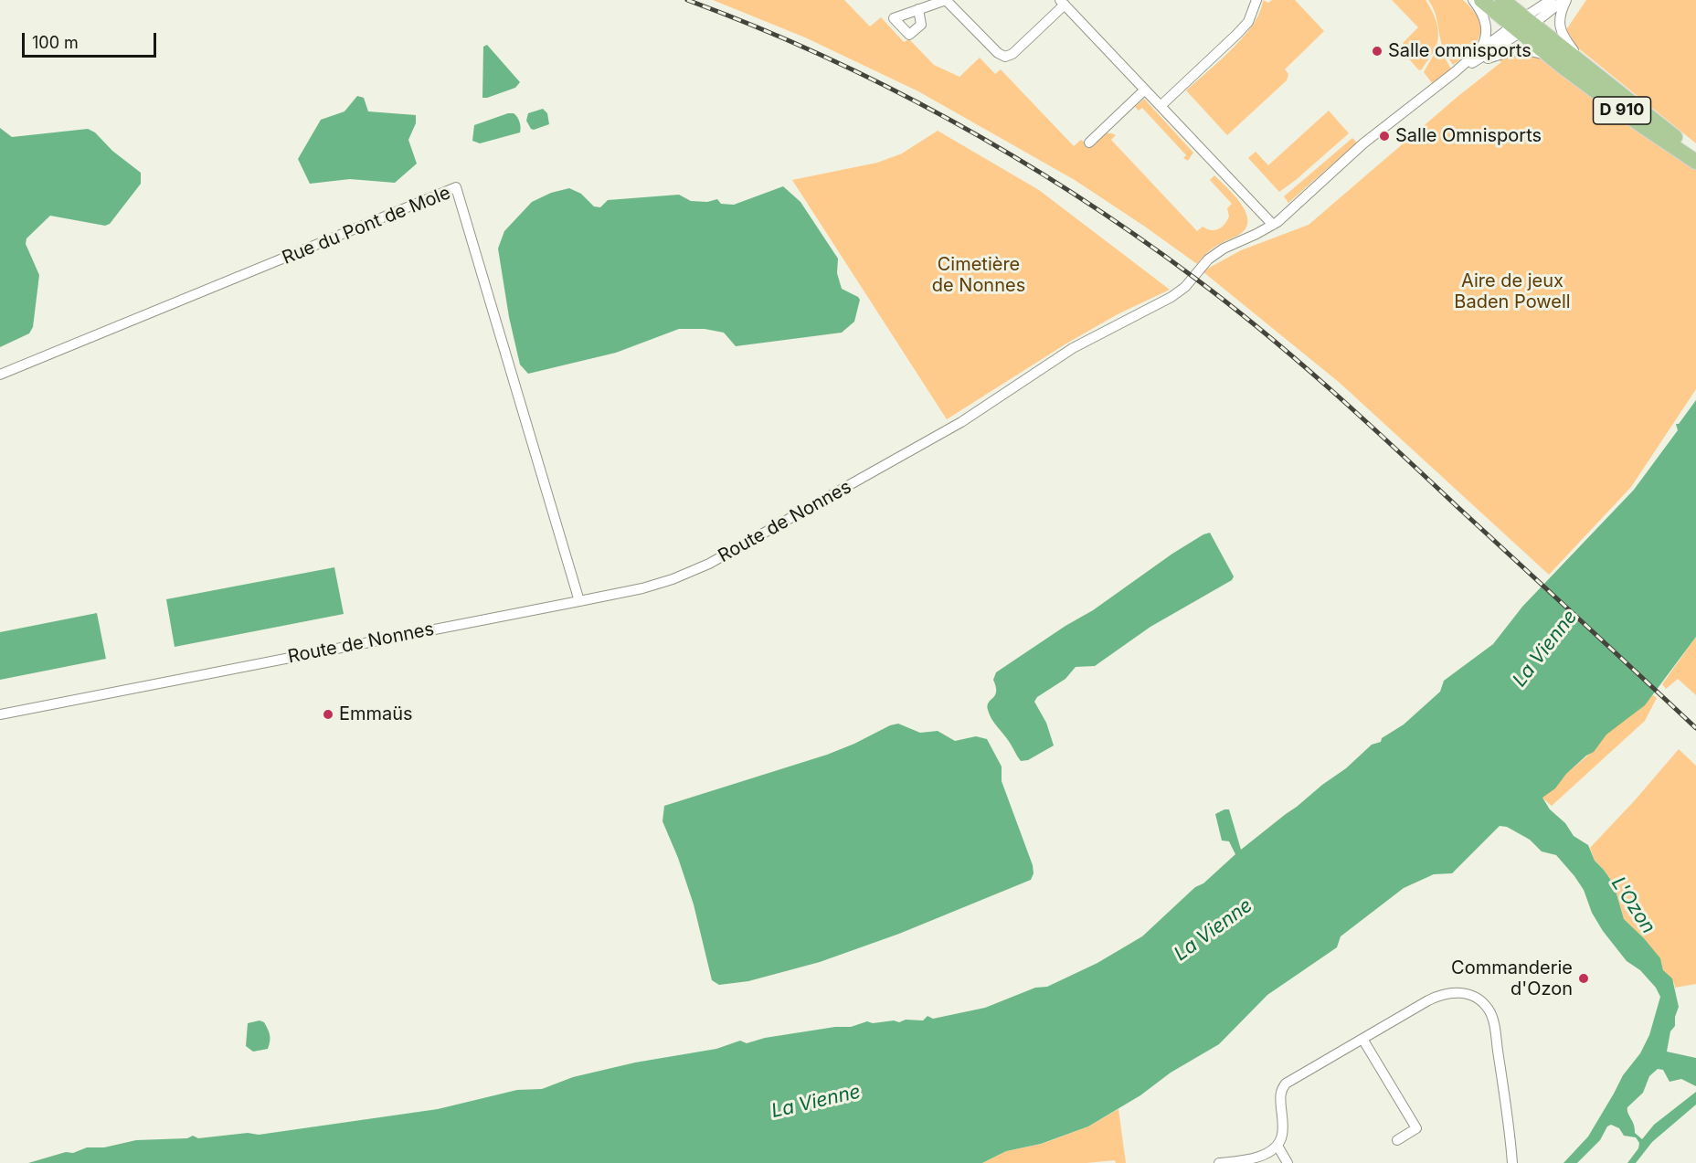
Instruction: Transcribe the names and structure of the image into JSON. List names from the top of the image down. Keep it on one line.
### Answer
{"streets":{"main road":["D 910"],"street":["Rue du Pont de Mole","Route de Nonnes"]},"crossings":[["D 910","Route de Nonnes"],["Rue du Pont de Mole","Route de Nonnes"]],"water":["La Vienne","L'Ozon"],"parks":["Cimetière de Nonnes","Aire de jeux Baden Powell"],"places":["Salle omnisports","Salle Omnisports","Emmaüs","Commanderie d'Ozon"],"scale_bar":"100 m"}
